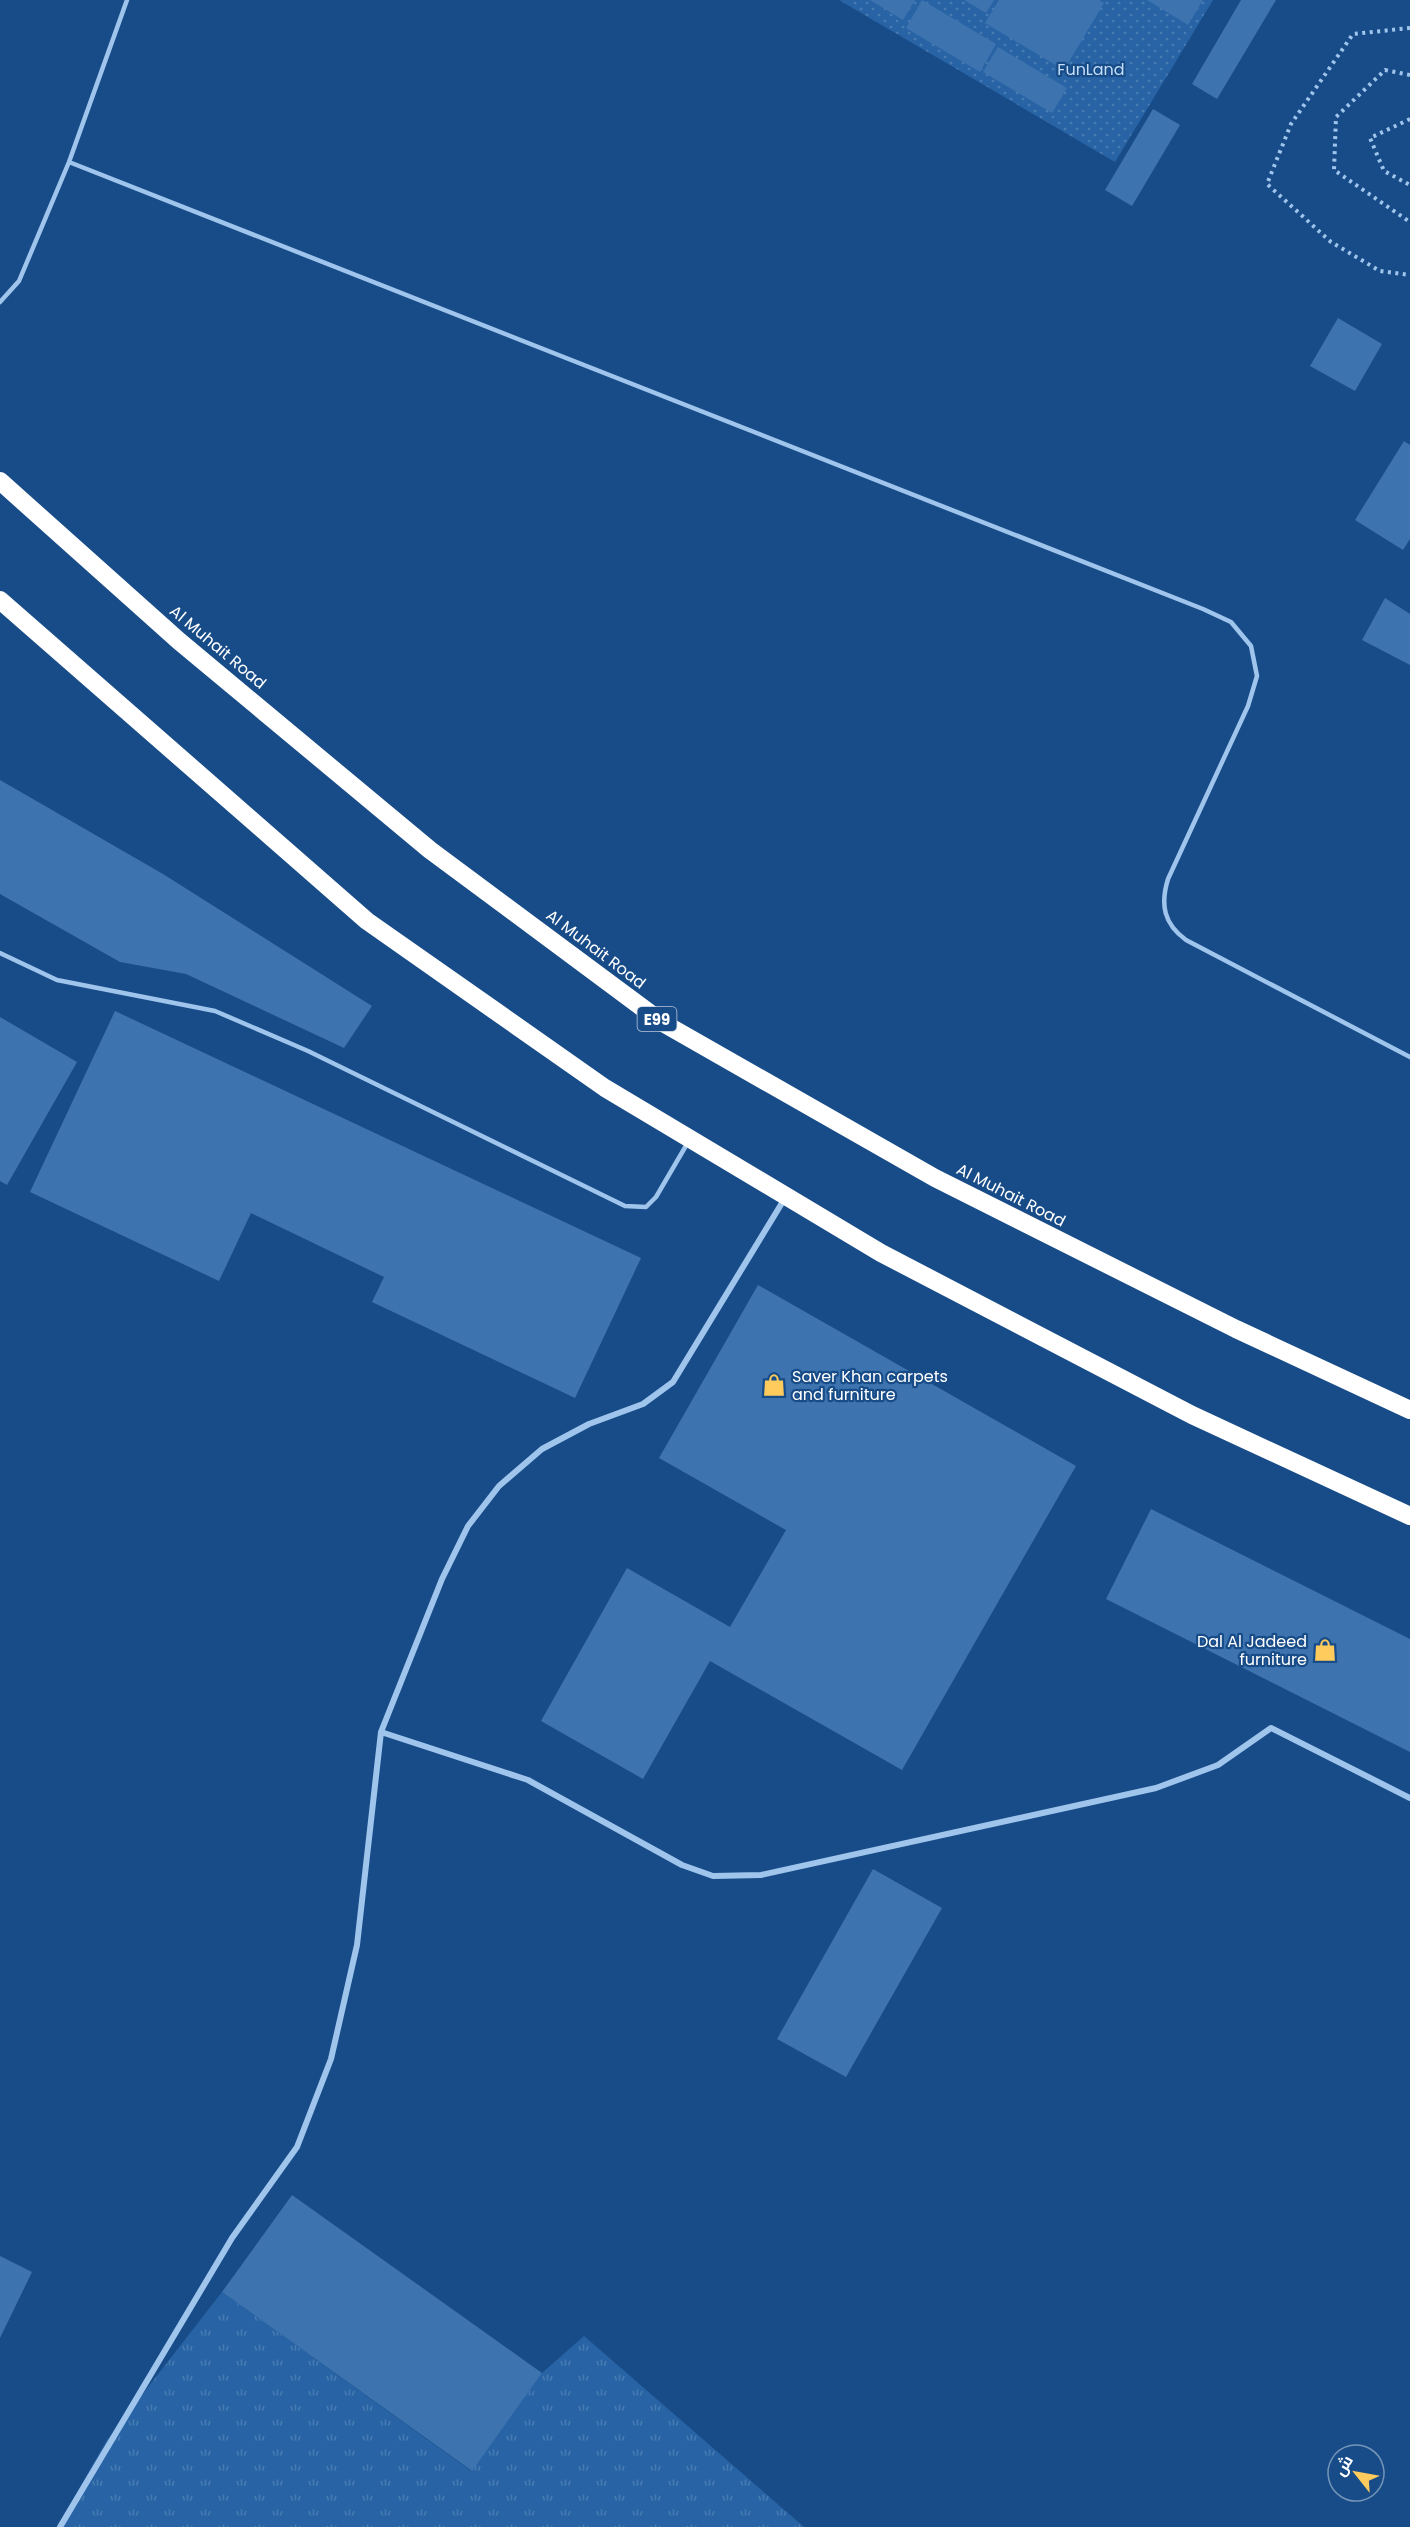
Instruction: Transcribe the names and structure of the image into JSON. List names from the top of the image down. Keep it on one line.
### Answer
{"streets":{"highway":["Al Muhait Road","E99"]},"parks":["FunLand"],"places":{"shop":["Saver Khan carpets and furniture","Dal Al Jadeed furniture"]},"north":"top left"}
